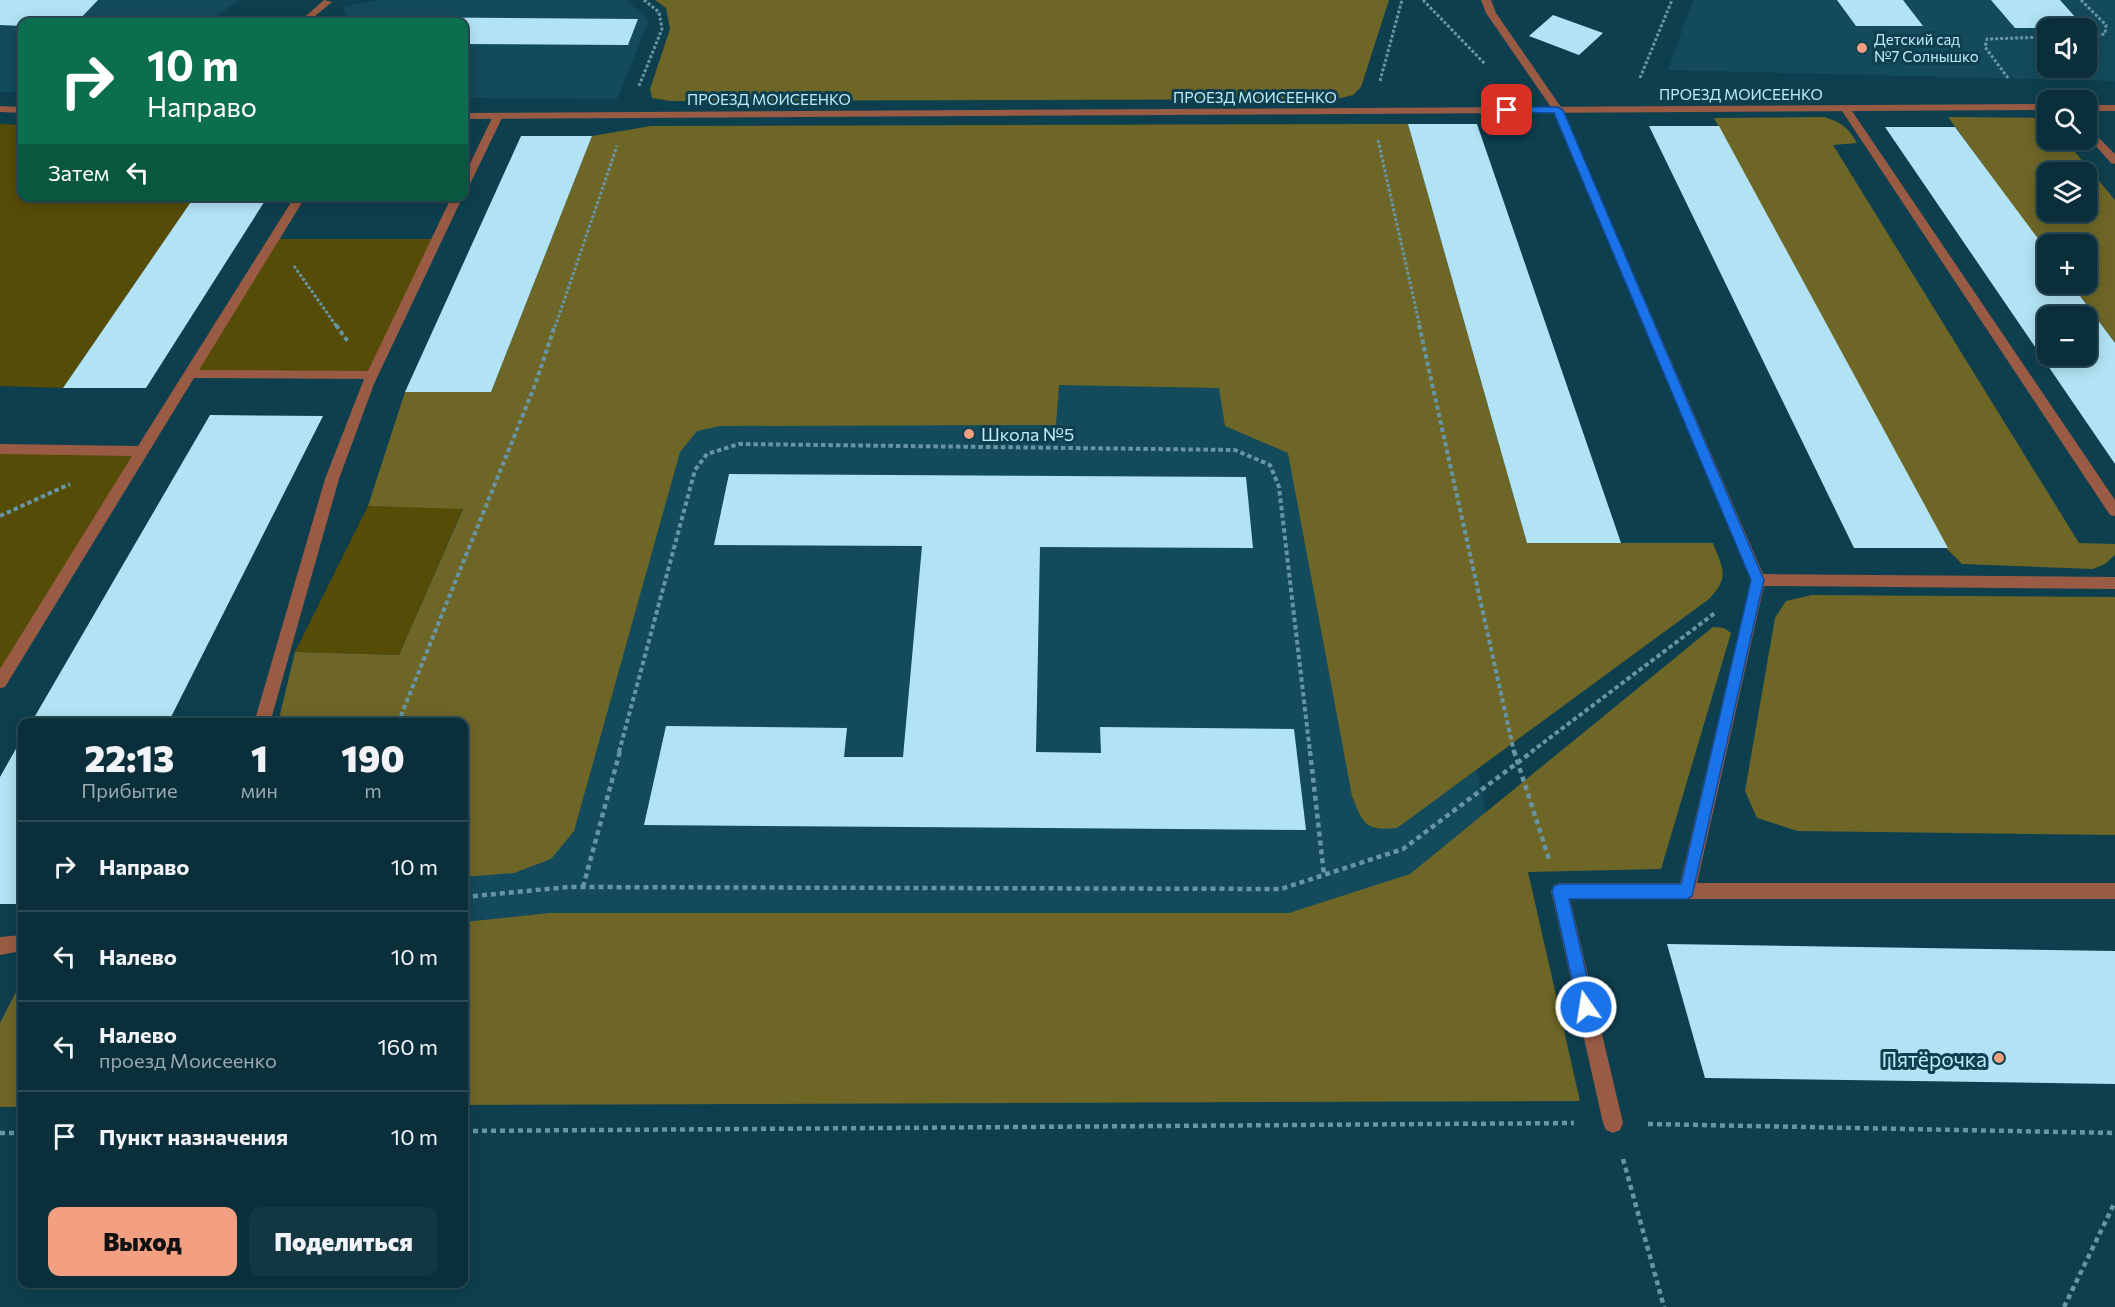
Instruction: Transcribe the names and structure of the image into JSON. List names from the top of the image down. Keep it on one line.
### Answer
{"streets":{"street":["ПРОЕЗД МОИСЕЕНКО"]},"places":["Детский сад №7 Солнышко","Школа №5","Пятёрочка"],"page":{"map_buttons":["+","−"],"turn":["10 m","Направо"],"then":"Затем","eta":["22:13","Прибытие","1","мин","190","m"],"list":[{"name":"Направо","value":"10 m"},{"name":"Налево","value":"10 m"},{"name":"Налево","note":"проезд Моисеенко","value":"160 m"},{"name":"Пункт назначения","value":"10 m"}],"buttons":["Выход","Поделиться"]}}
